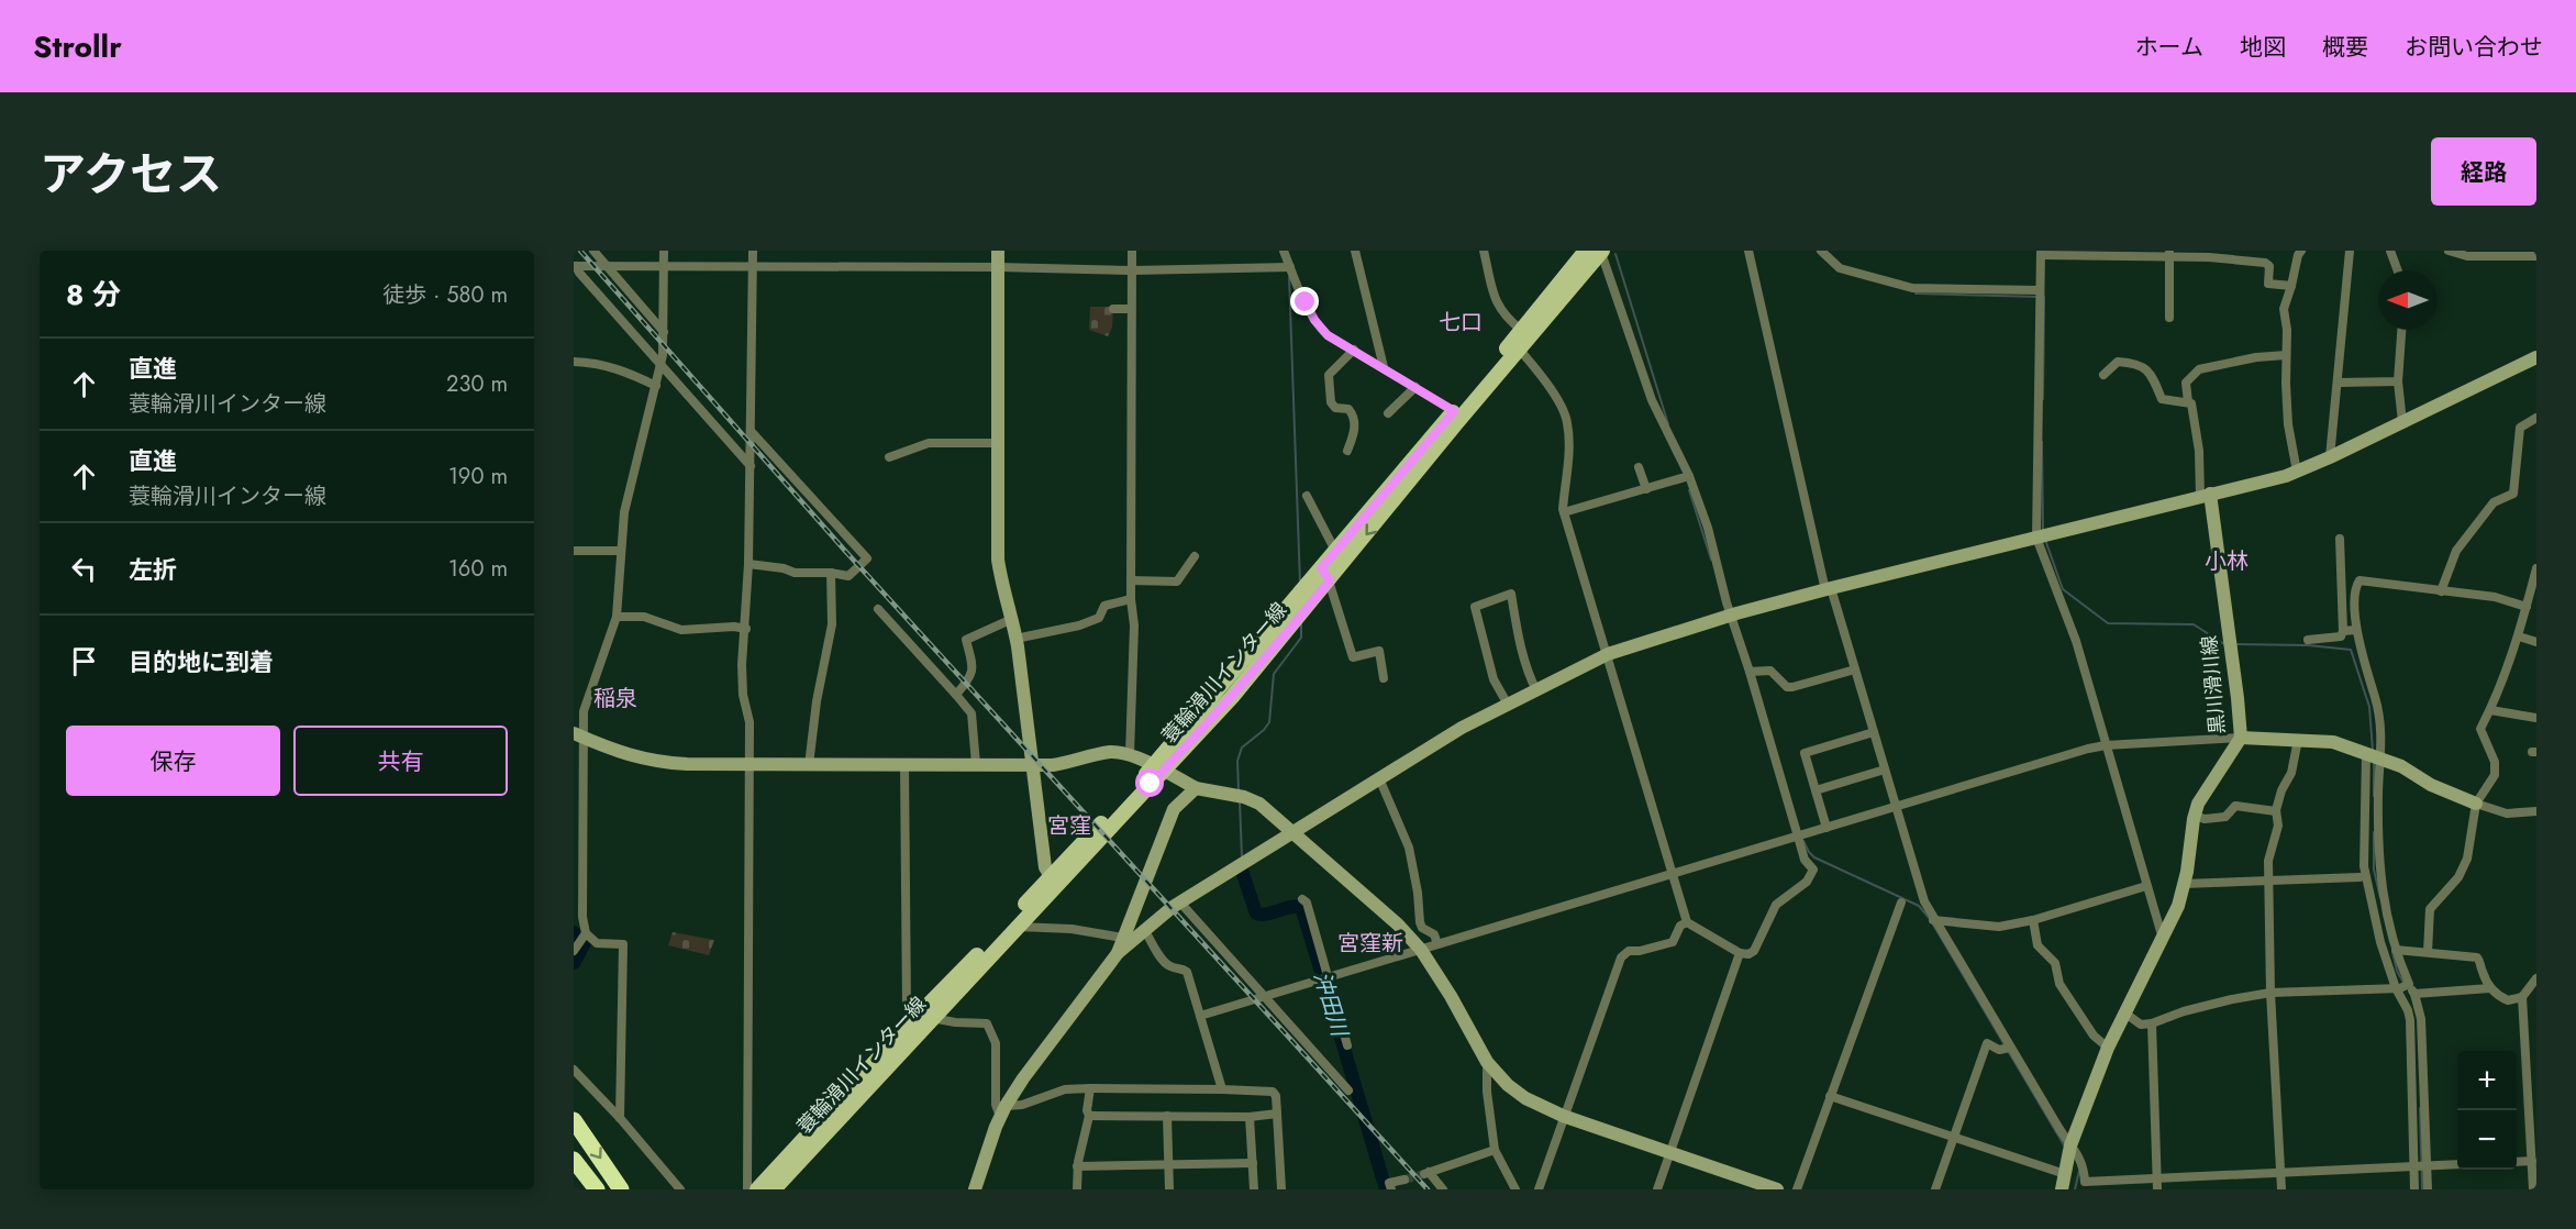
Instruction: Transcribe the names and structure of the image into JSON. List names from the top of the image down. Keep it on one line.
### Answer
{"streets":{"main road":["蓑輪滑川インター線"],"street":["黒川滑川線"]},"districts":["七口","小林","稲泉","宮窪","宮窪新"],"water":["沖田川"],"north":"left","page":{"header":"Strollr","nav":["ホーム","地図","概要","お問い合わせ"],"title":"アクセス","buttons":["経路",["保存","共有"]],"heading":["8 分","徒歩 · 580 m"],"list":[["直進","蓑輪滑川インター線","230 m"],["直進","蓑輪滑川インター線","190 m"],["左折","160 m"],"目的地に到着"],"map_buttons":["+","−"]}}
